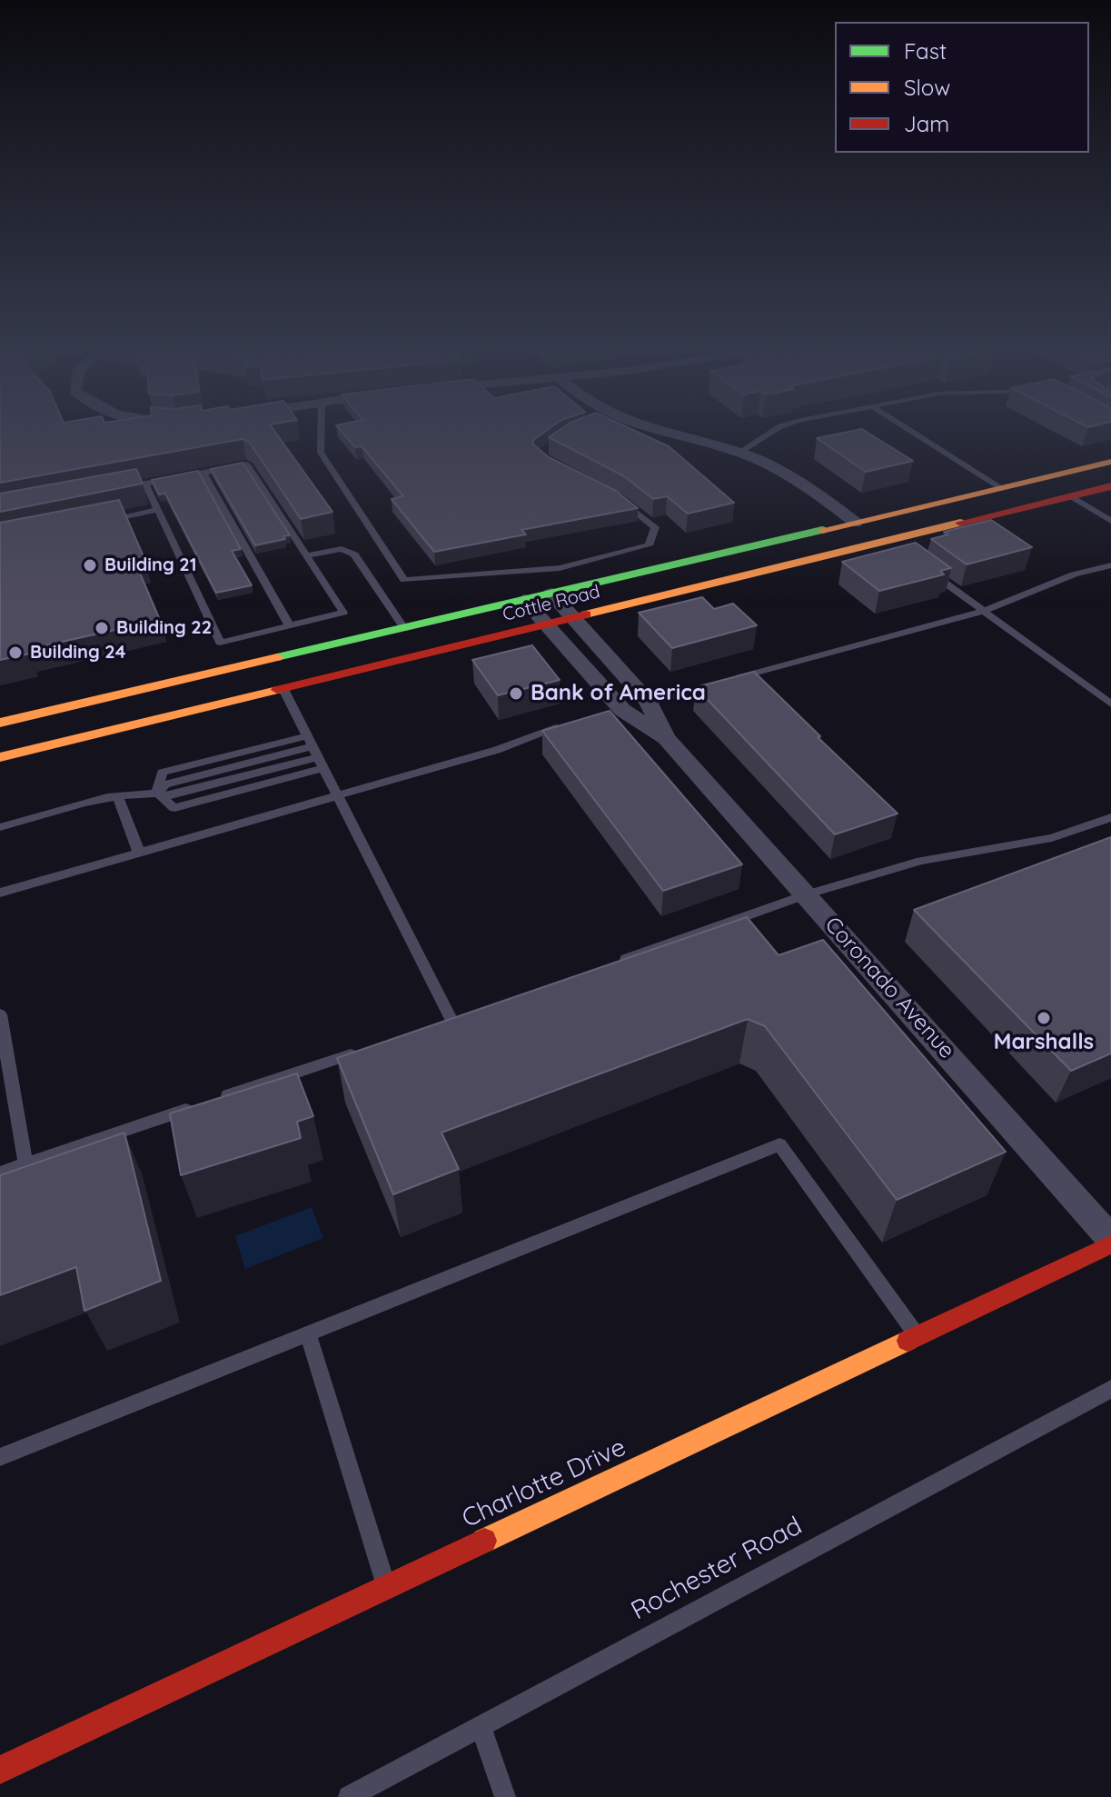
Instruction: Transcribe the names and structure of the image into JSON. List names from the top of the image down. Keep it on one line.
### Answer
{"streets":{"main road":["Cottle Road","Charlotte Drive"],"street":["Coronado Avenue"],"lane":["Rochester Road"]},"crossings":[["Cottle Road","Coronado Avenue"],["Coronado Avenue","Charlotte Drive"]],"places":["Building 21","Building 22","Building 24","Bank of America","Marshalls"],"legend":["Fast","Slow","Jam"]}
